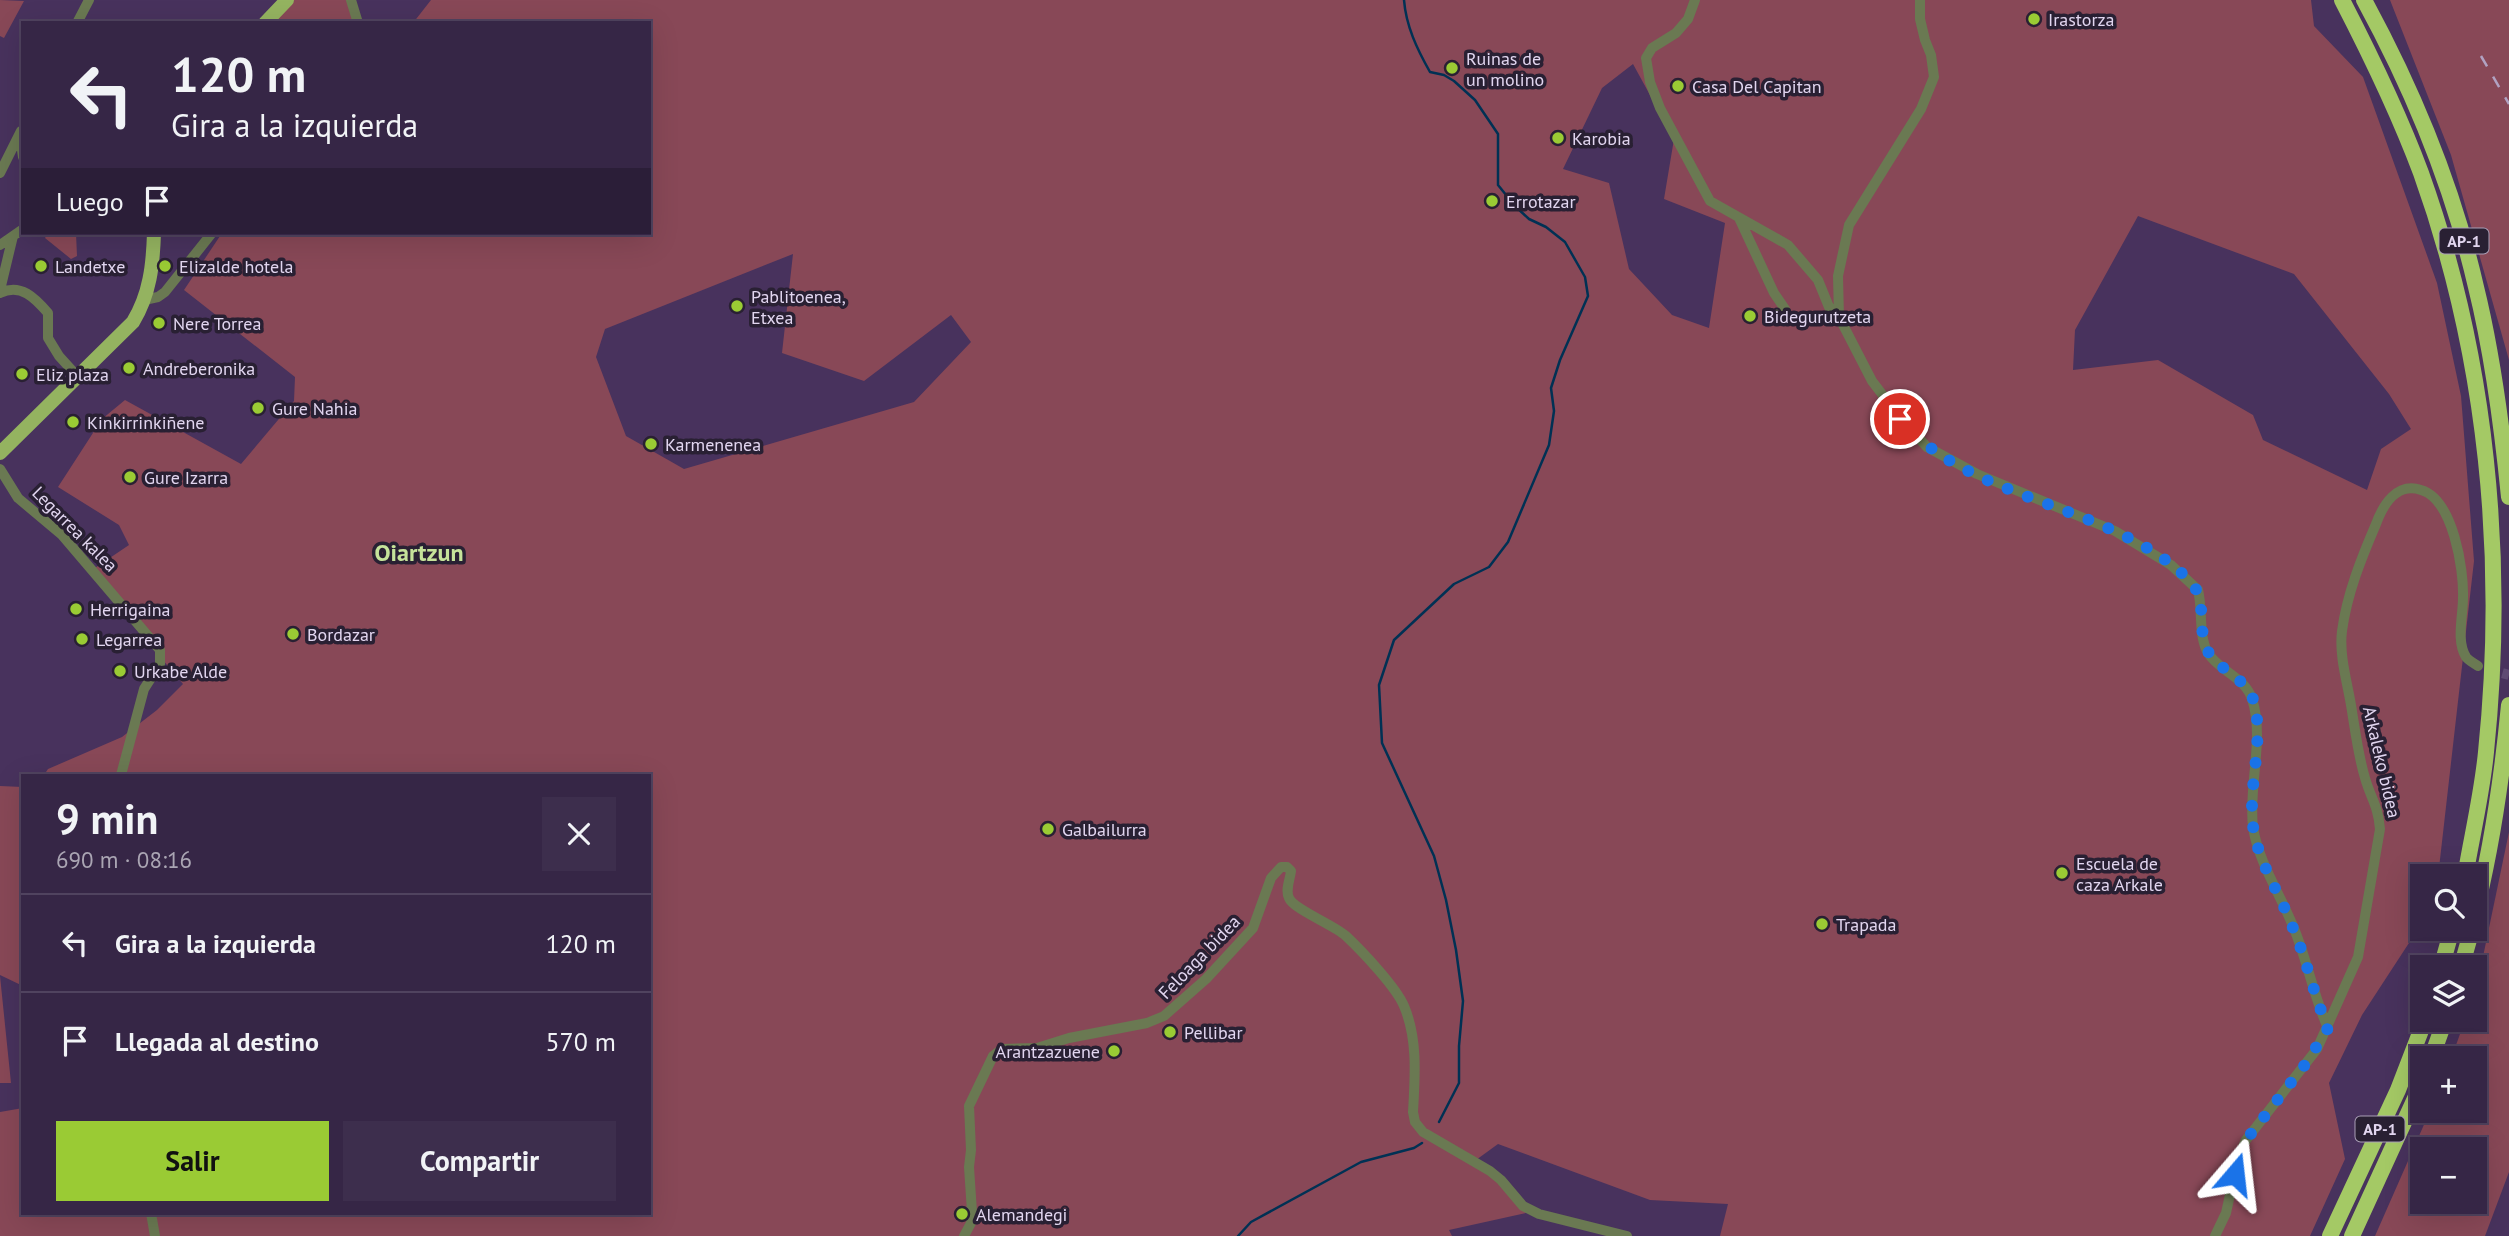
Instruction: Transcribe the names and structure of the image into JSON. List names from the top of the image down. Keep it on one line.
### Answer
{"streets":{"highway":["AP-1"],"street":["Legarrea kalea","Arkaleko bidea","Feloaga bidea"]},"districts":["Oiartzun"],"places":["Irastorza","Ruinas de un molino","Casa Del Capitan","Karobia","Errotazar","Landetxe","Elizalde hotela","Pablitoenea, Etxea","Bidegurutzeta","Nere Torrea","Andreberonika","Eliz plaza","Gure Nahia","Kinkirrinkiñene","Karmenenea","Gure Izarra","Herrigaina","Bordazar","Legarrea","Urkabe Alde","Galbailurra","Escuela de caza Arkale","Trapada","Pellibar","Arantzazuene","Alemandegi"],"page":{"turn":["120 m","Gira a la izquierda"],"then":"Luego","heading":["9 min","690 m · 08:16"],"map_buttons":["+","−"],"list":[{"name":"Gira a la izquierda","value":"120 m"},{"name":"Llegada al destino","value":"570 m"}],"buttons":["Salir","Compartir"]}}
